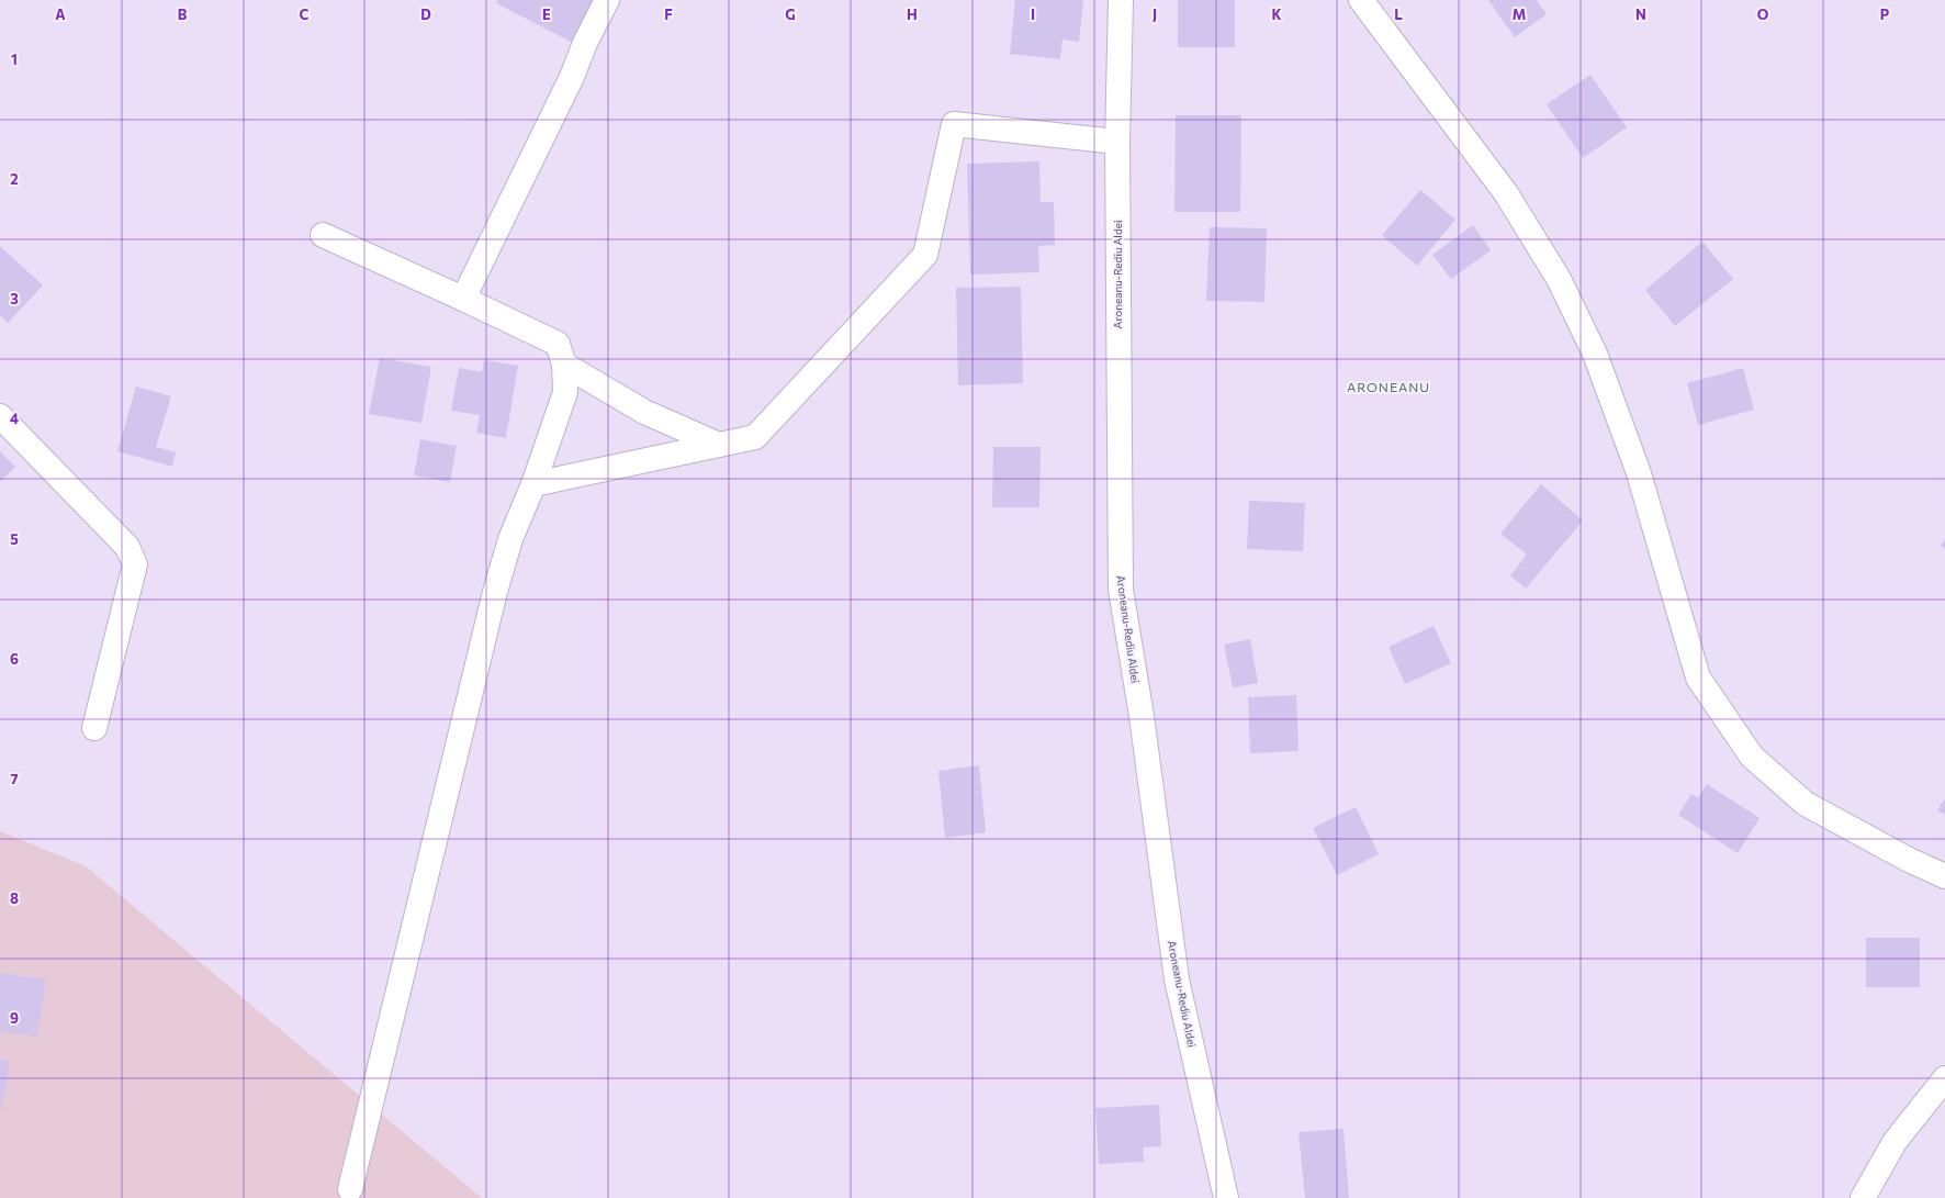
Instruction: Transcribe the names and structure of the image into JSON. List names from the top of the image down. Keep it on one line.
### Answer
{"streets":{"street":["Aroneanu-Rediu Aldei"]},"districts":["ARONEANU"],"grid":{"columns":["A","B","C","D","E","F","G","H","I","J","K","L","M","N","O","P"],"rows":["1","2","3","4","5","6","7","8","9"]}}
